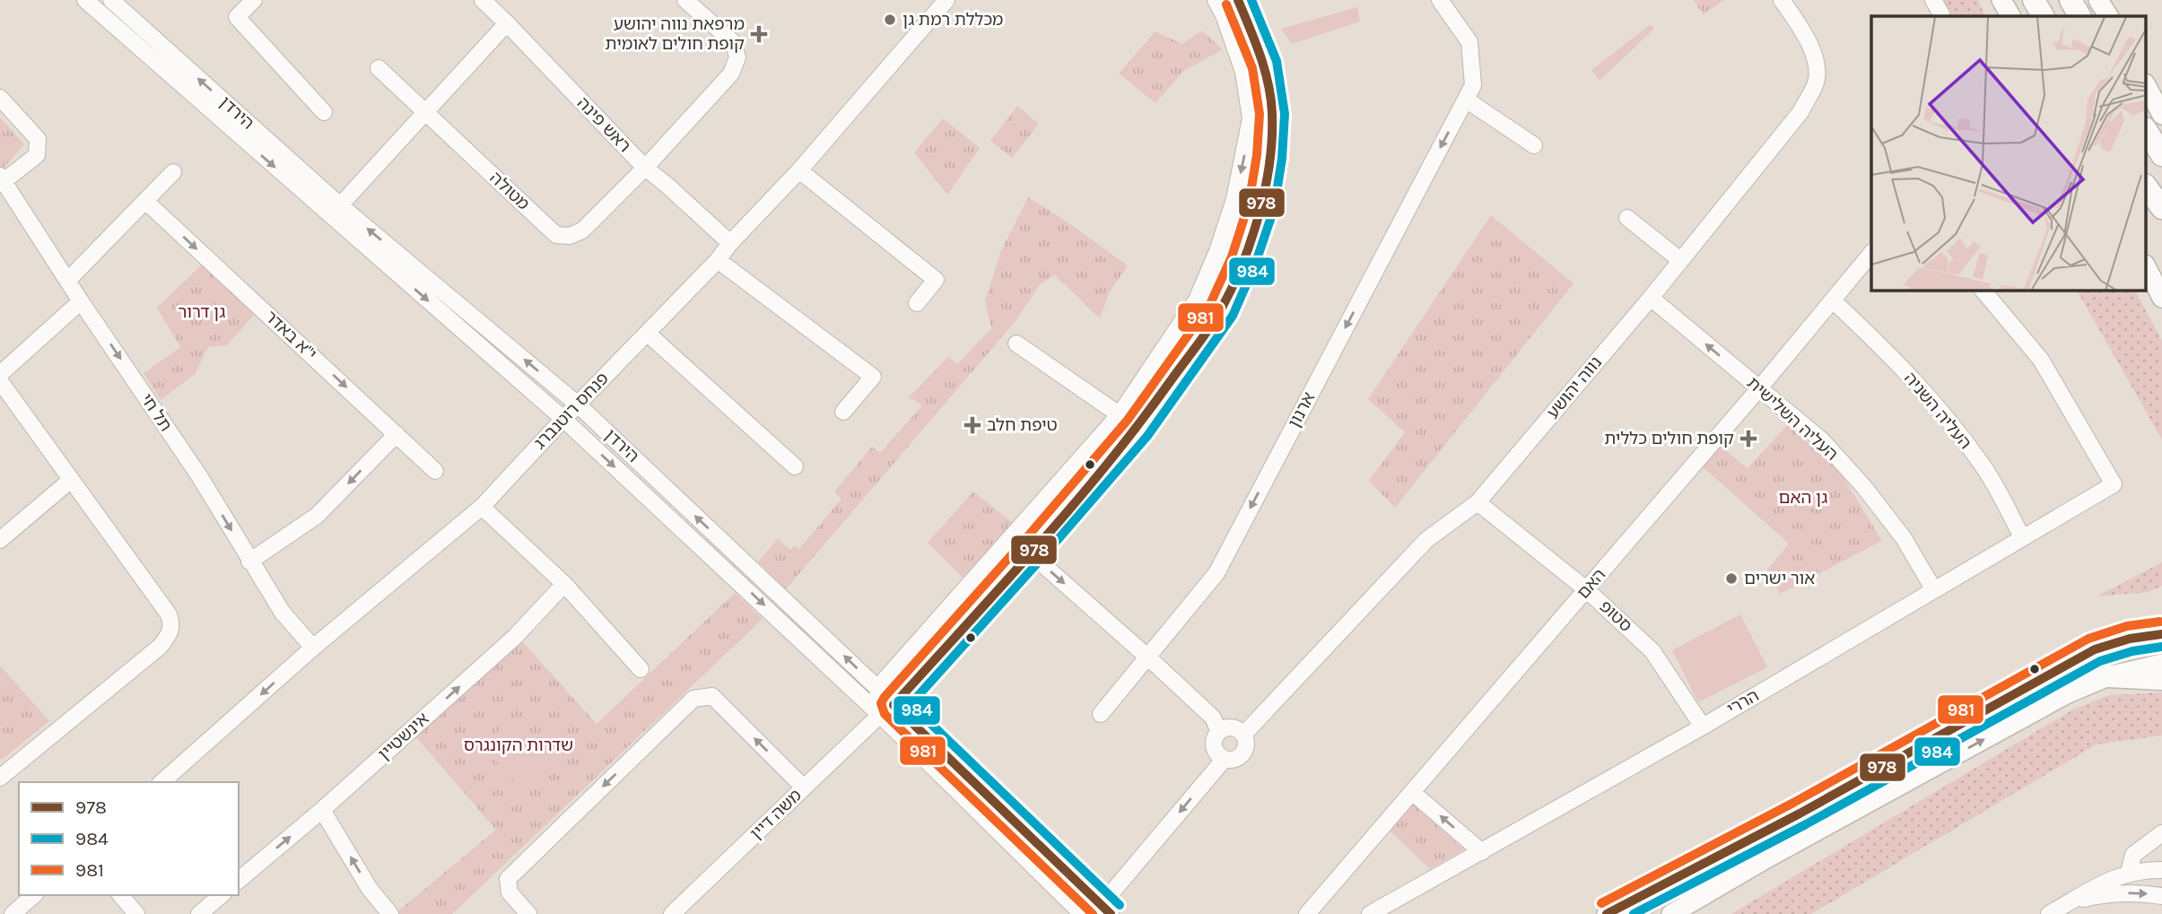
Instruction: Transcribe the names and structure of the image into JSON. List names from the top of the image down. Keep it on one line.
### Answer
{"streets":{"street":["הירדן","ראש פינה","מטולה","י\"א באדר","נווה יהושע","ארנון","פנחס רוטנברג","העליה השניה","תל חי","העליה השלישית","האם","סטופ","הררי","אינשטיין","משה דיין"]},"crossings":[["הירדן","פנחס רוטנברג"],["הירדן","משה דיין"],["ראש פינה","מטולה"],["ראש פינה","פנחס רוטנברג"],["נווה יהושע","העליה השלישית"],["נווה יהושע","סטופ"],["פנחס רוטנברג","תל חי"],["העליה השניה","האם"],["העליה השניה","הררי"],["העליה השלישית","האם"],["העליה השלישית","הררי"],["האם","סטופ"],["סטופ","הררי"]],"one_way":["י\"א באדר","ארנון","אינשטיין"],"parks":["גן דרור","גן האם","שדרות הקונגרס"],"places":{"other":["מכללת רמת גן","אור ישרים"],"health":["מרפאת נווה יהושע קופת חולים לאומית","טיפת חלב","קופת חולים כללית"]},"lines":["transit line 978","transit line 984","transit line 981"],"legend":["978","984","981"]}
